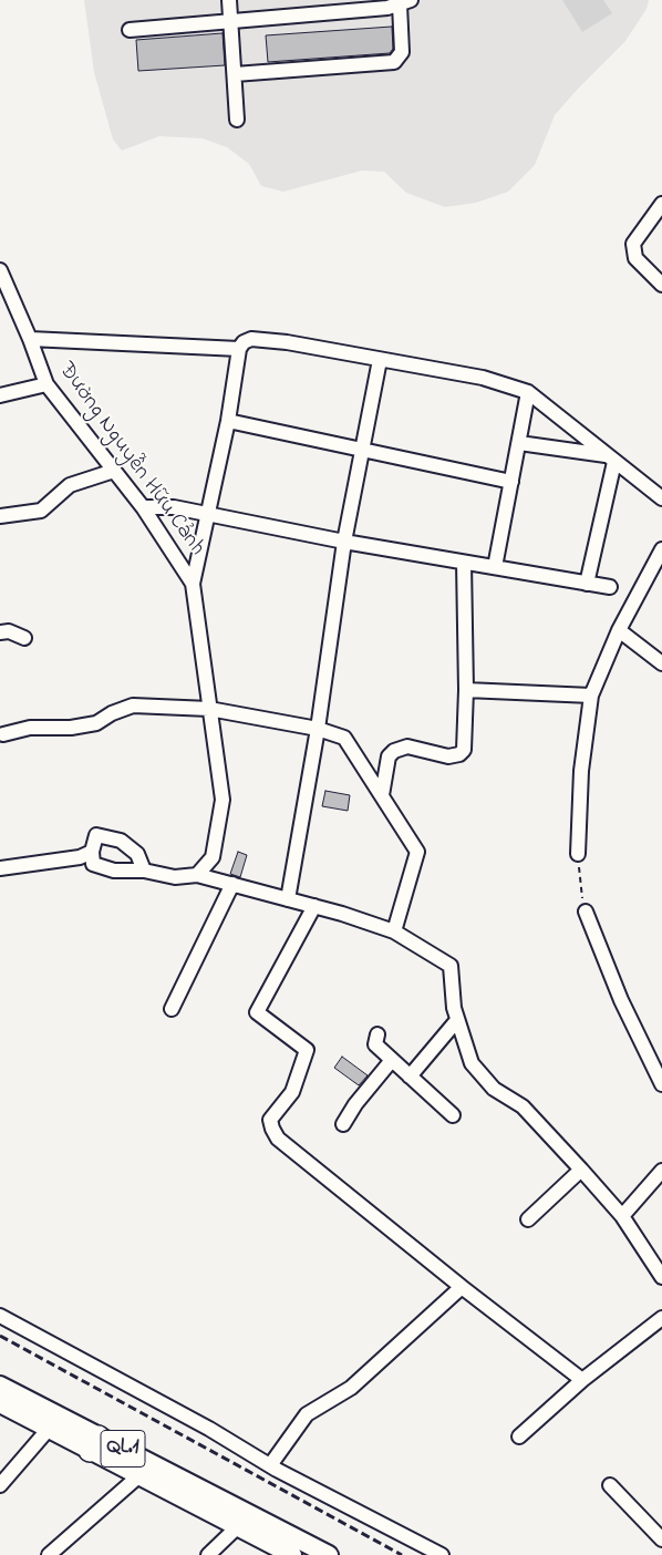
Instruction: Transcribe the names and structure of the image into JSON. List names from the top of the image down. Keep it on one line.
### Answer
{"streets":{"main road":["QL.1"],"street":["Đường Nguyễn Hữu Cảnh"]}}
